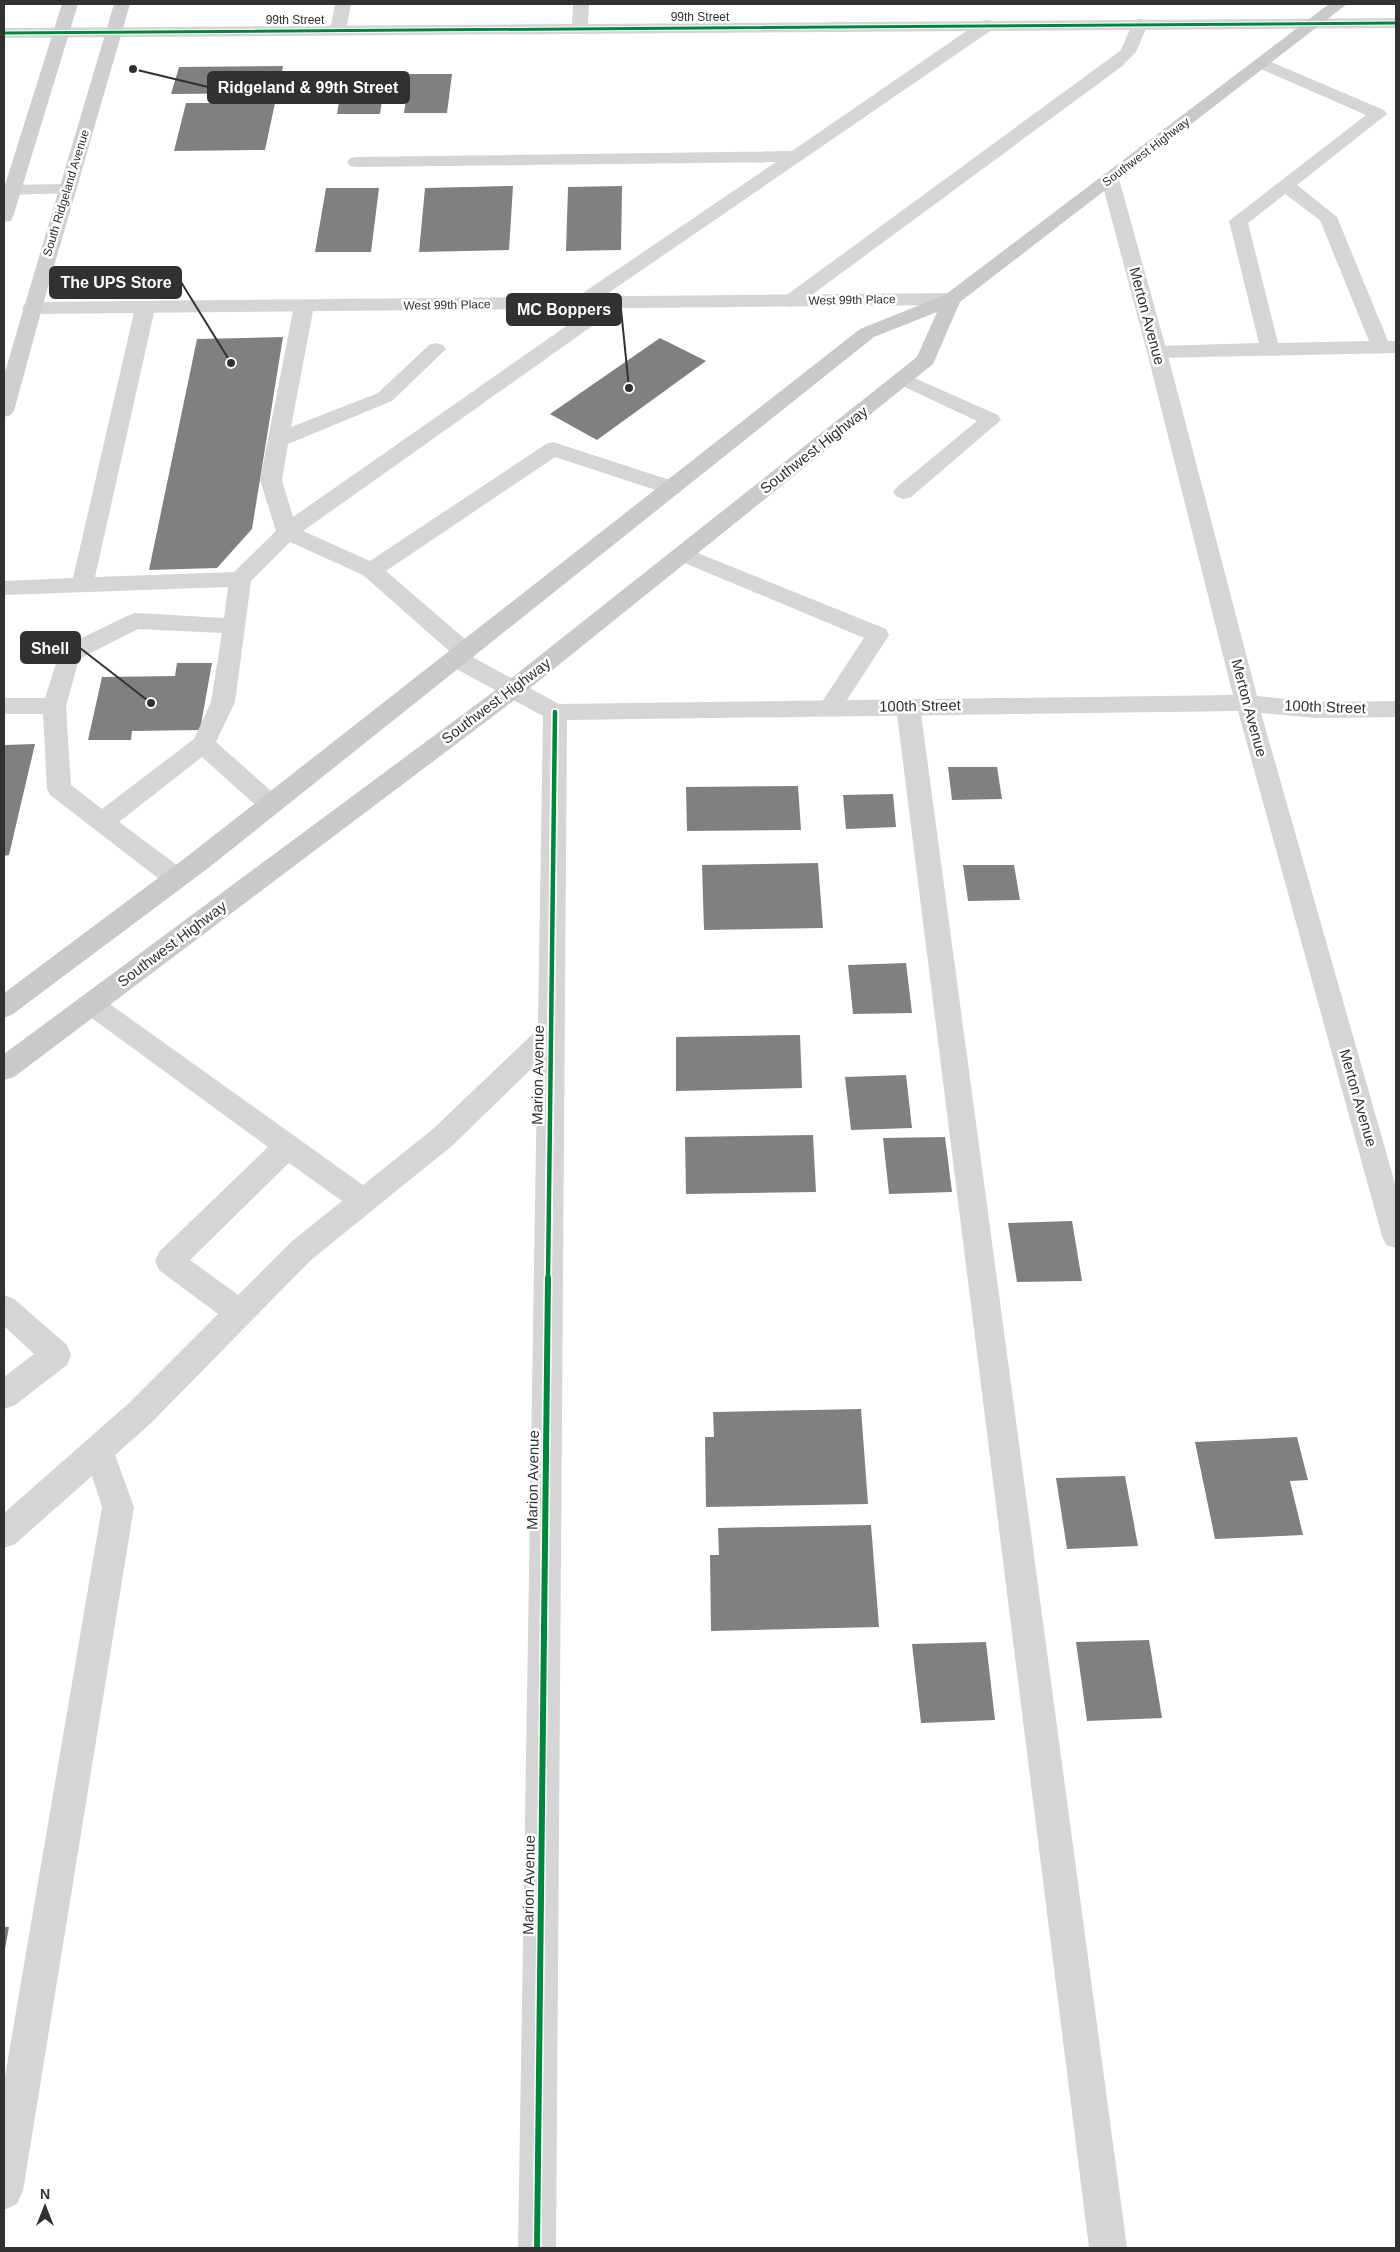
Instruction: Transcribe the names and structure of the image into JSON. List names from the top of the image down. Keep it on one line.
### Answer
{"streets":{"main road":["Southwest Highway","South Ridgeland Avenue"],"street":["99th Street","West 99th Place","Merton Avenue","100th Street","Marion Avenue"]},"crossings":[["99th Street","Southwest Highway"],["99th Street","South Ridgeland Avenue"],["Southwest Highway","West 99th Place"],["Southwest Highway","Merton Avenue"],["Southwest Highway","100th Street"],["South Ridgeland Avenue","West 99th Place"],["Merton Avenue","100th Street"],["100th Street","Marion Avenue"]],"places":["Ridgeland & 99th Street","The UPS Store","MC Boppers","Shell"],"north":"top"}
